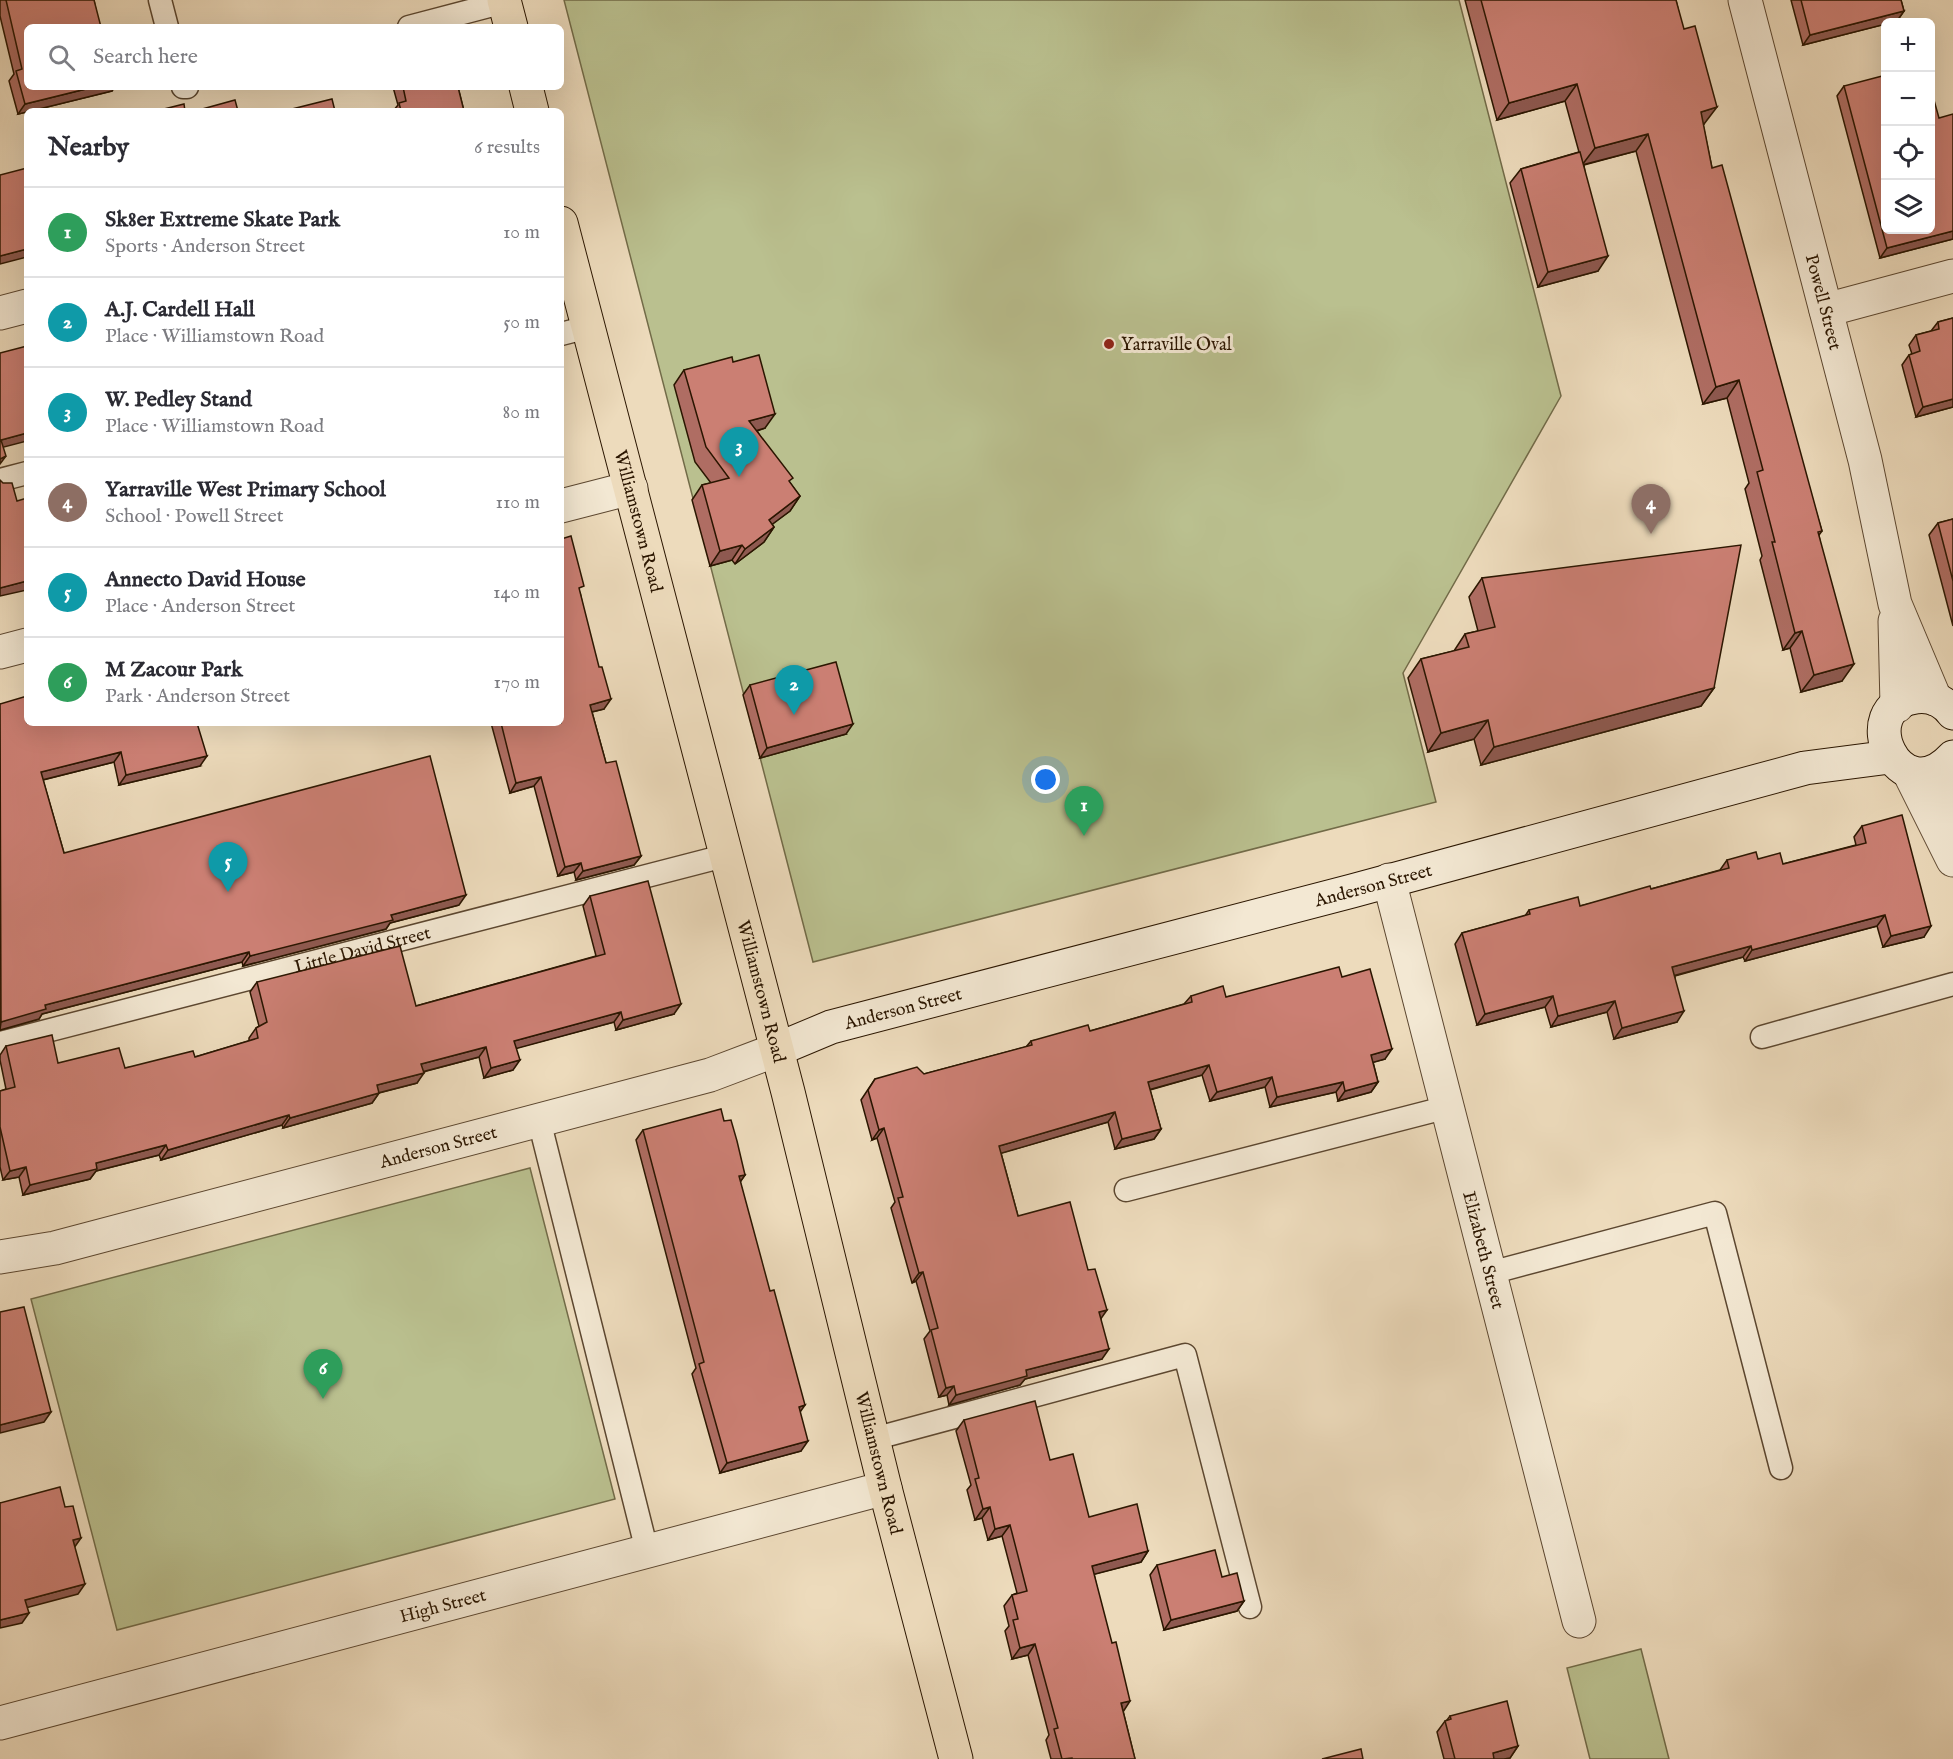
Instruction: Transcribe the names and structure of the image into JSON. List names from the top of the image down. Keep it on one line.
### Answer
{"streets":{"main road":["Williamstown Road"],"street":["Powell Street","Anderson Street","Elizabeth Street","High Street"],"lane":["Little David Street"]},"crossings":[["Powell Street","Anderson Street"],["Williamstown Road","Anderson Street"],["Williamstown Road","Little David Street"],["Williamstown Road","High Street"],["Anderson Street","Elizabeth Street"]],"places":["Yarraville Oval"],"page":{"map_buttons":["+","−"],"search":"Search here","heading":["Nearby","6 results"],"list":[{"mark":"1","name":"Sk8er Extreme Skate Park","note":"Sports · Anderson Street","value":"10 m"},{"mark":"2","name":"A.J. Cardell Hall","note":"Place · Williamstown Road","value":"50 m"},{"mark":"3","name":"W. Pedley Stand","note":"Place · Williamstown Road","value":"80 m"},{"mark":"4","name":"Yarraville West Primary School","note":"School · Powell Street","value":"110 m"},{"mark":"5","name":"Annecto David House","note":"Place · Anderson Street","value":"140 m"},{"mark":"6","name":"M Zacour Park","note":"Park · Anderson Street","value":"170 m"}],"pins":["3","4","2","1","5","6"]}}
